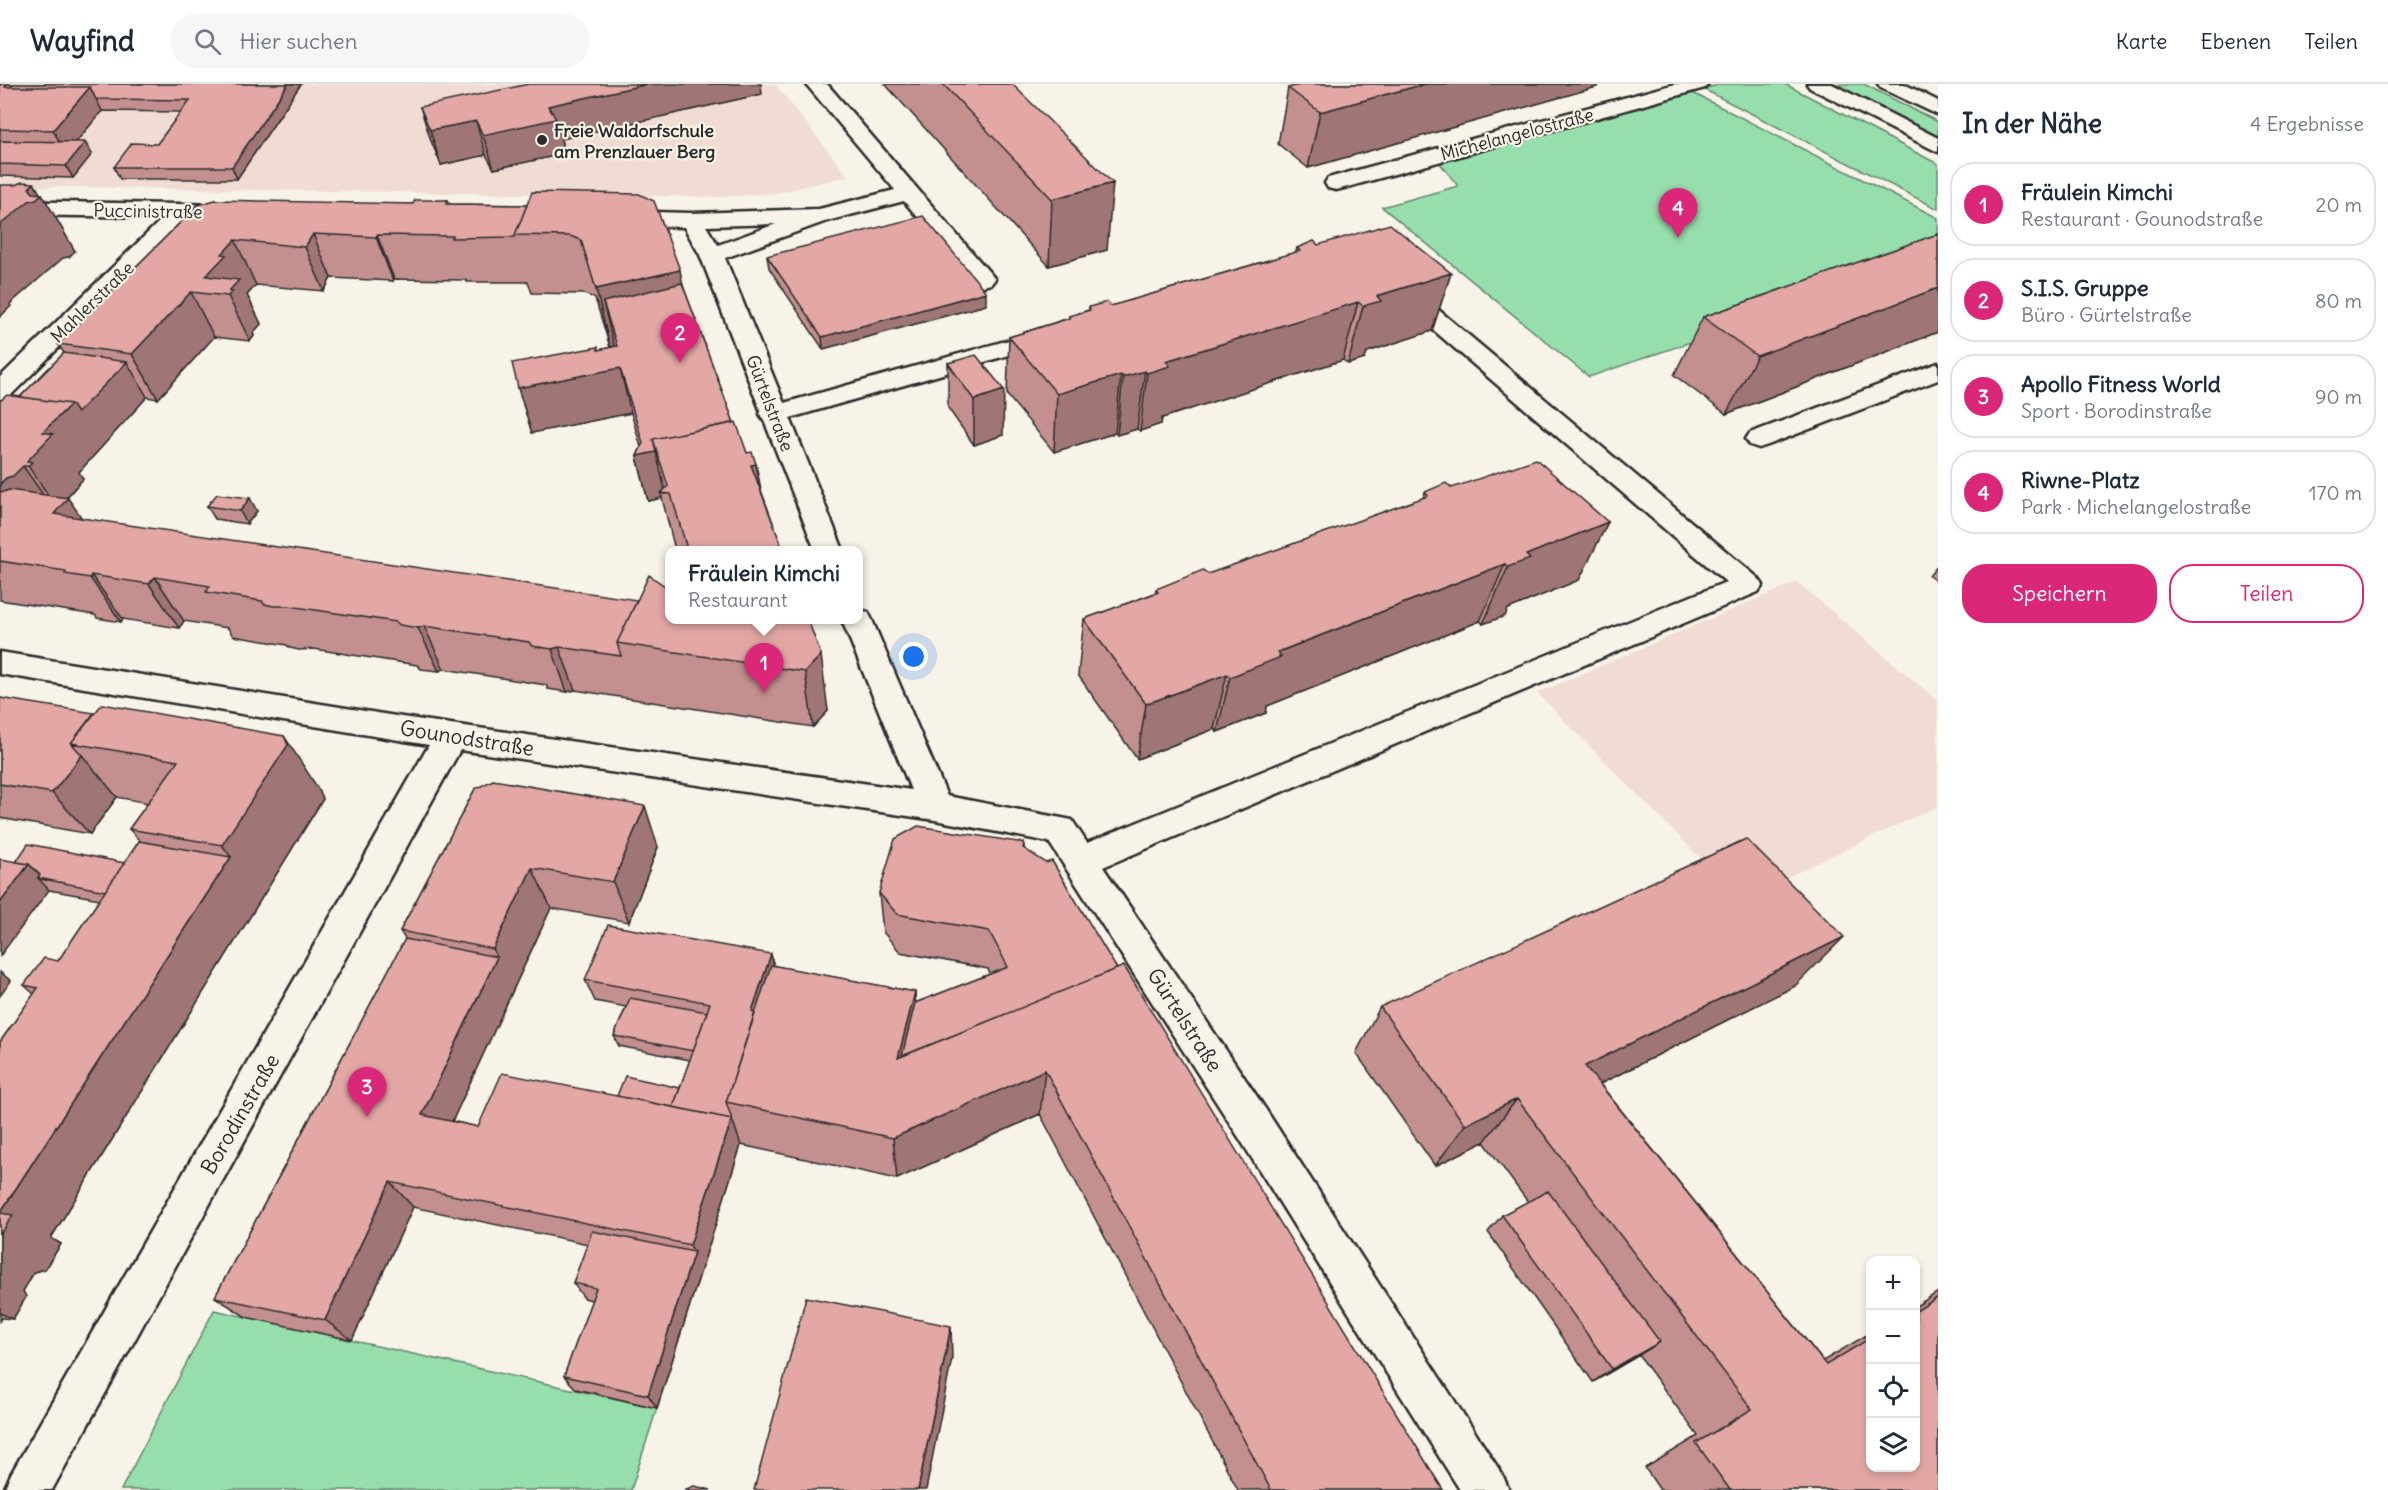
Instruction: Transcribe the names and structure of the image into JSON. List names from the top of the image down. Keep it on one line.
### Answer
{"streets":{"street":["Michelangelostraße","Puccinistraße","Mahlerstraße","Gürtelstraße","Gounodstraße","Borodinstraße"]},"crossings":[["Puccinistraße","Mahlerstraße"],["Gürtelstraße","Gounodstraße"],["Gounodstraße","Borodinstraße"]],"places":["Freie Waldorfschule am Prenzlauer Berg"],"page":{"header":"Wayfind","search":"Hier suchen","nav":["Karte","Ebenen","Teilen"],"heading":["In der Nähe","4 Ergebnisse"],"list":[{"mark":"1","name":"Fräulein Kimchi","note":"Restaurant · Gounodstraße","value":"20 m"},{"mark":"2","name":"S.I.S. Gruppe","note":"Büro · Gürtelstraße","value":"80 m"},{"mark":"3","name":"Apollo Fitness World","note":"Sport · Borodinstraße","value":"90 m"},{"mark":"4","name":"Riwne-Platz","note":"Park · Michelangelostraße","value":"170 m"}],"pins":["4","2","1","3"],"popup":["Fräulein Kimchi","Restaurant"],"buttons":["Speichern","Teilen"],"map_buttons":["+","−"]}}
